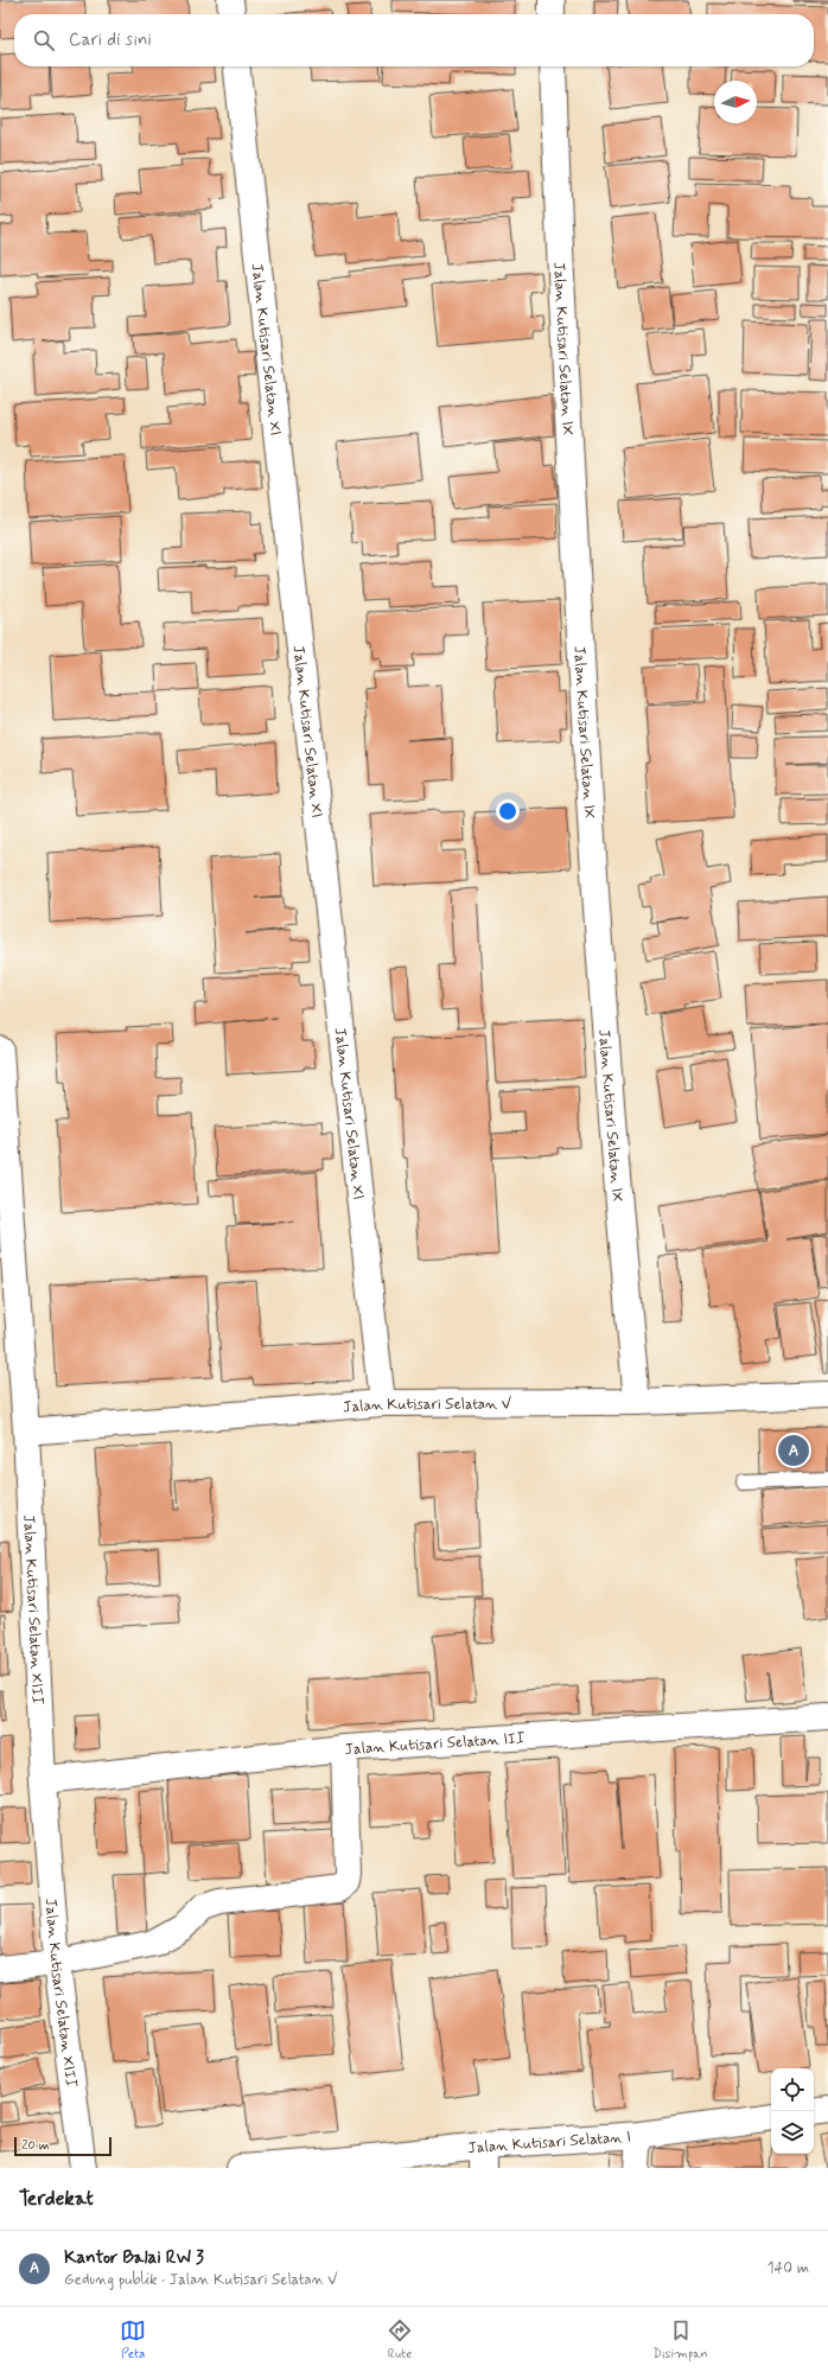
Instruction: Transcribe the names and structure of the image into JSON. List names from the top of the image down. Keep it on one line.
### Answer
{"streets":{"street":["Jalan Kutisari Selatan IX","Jalan Kutisari Selatan XI","Jalan Kutisari Selatan V","Jalan Kutisari Selatan XIII","Jalan Kutisari Selatan III","Jalan Kutisari Selatan I"]},"crossings":[["Jalan Kutisari Selatan IX","Jalan Kutisari Selatan V"],["Jalan Kutisari Selatan XI","Jalan Kutisari Selatan V"],["Jalan Kutisari Selatan V","Jalan Kutisari Selatan XIII"],["Jalan Kutisari Selatan XIII","Jalan Kutisari Selatan III"]],"scale_bar":"20 m","north":"right","page":{"search":"Cari di sini","pins":"A","scale":"20 m","heading":"Terdekat","list":[{"mark":"A","name":"Kantor Balai RW 3","note":"Gedung publik · Jalan Kutisari Selatan V","value":"140 m"}],"nav":["Peta","Rute","Disimpan"]}}
